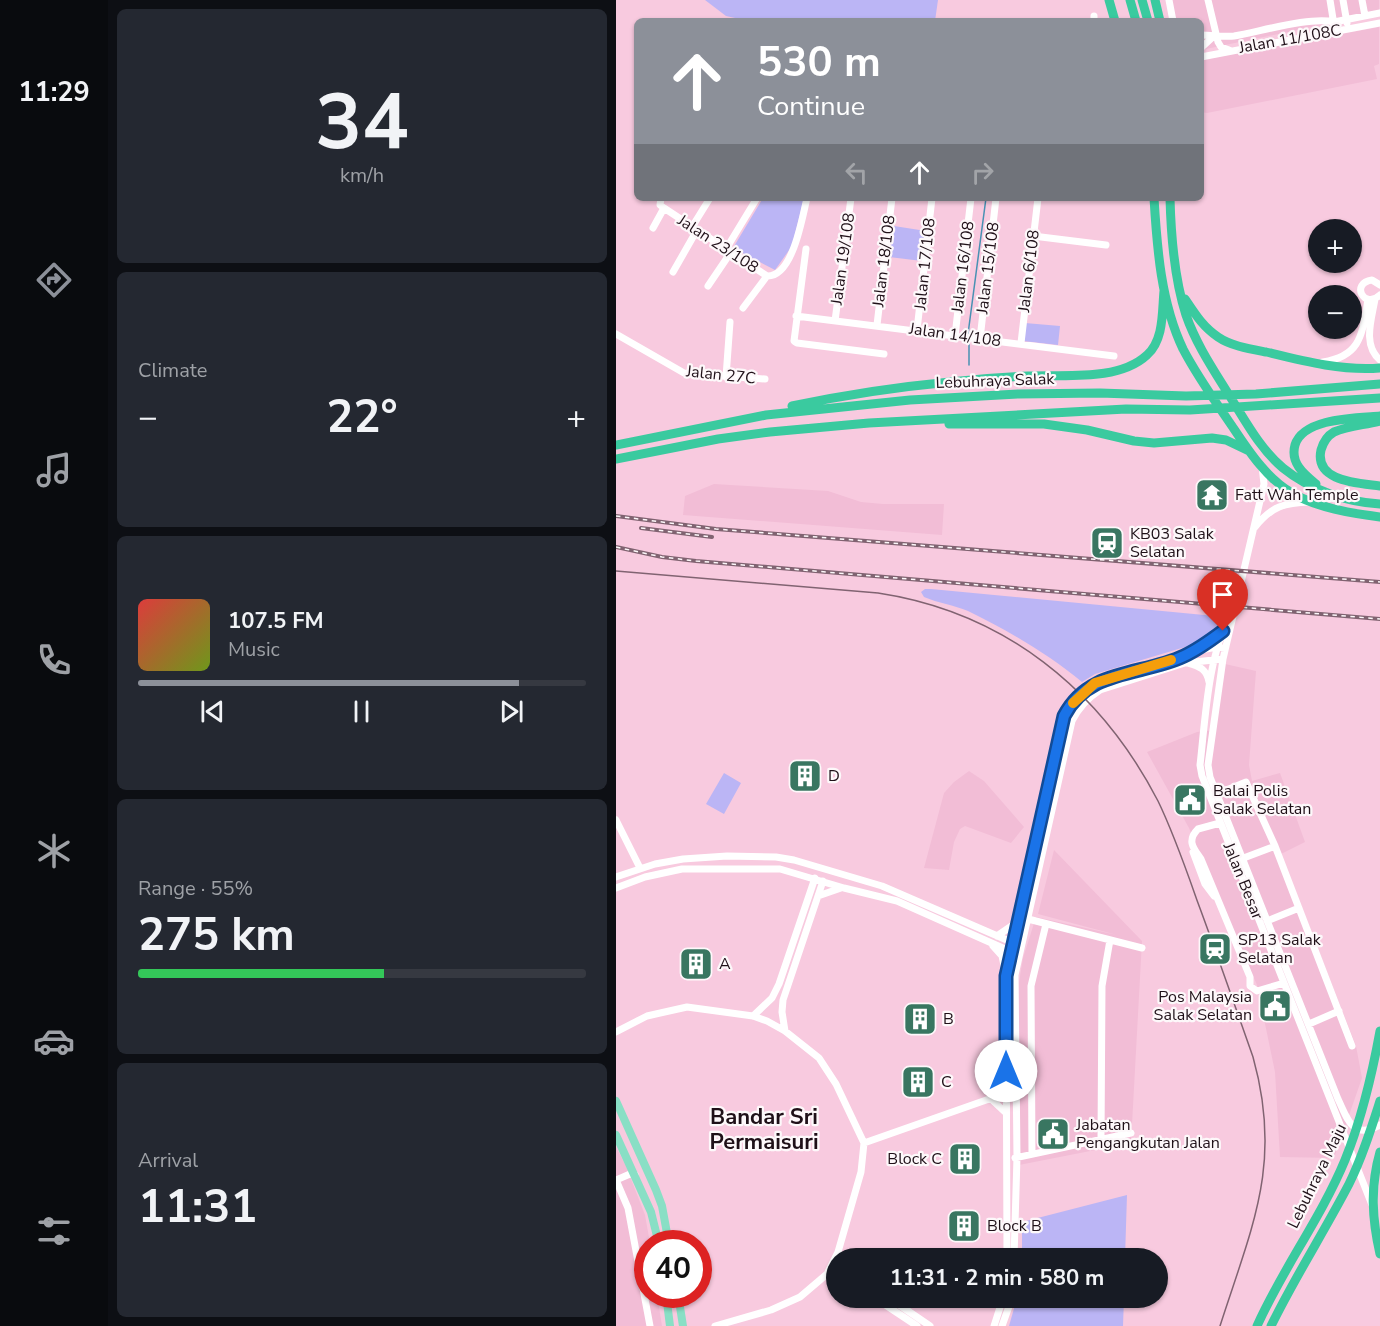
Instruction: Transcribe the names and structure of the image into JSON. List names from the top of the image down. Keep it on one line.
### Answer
{"streets":{"highway":["Lebuhraya Salak","Lebuhraya Maju"],"street":["Jalan 11/108C","Jalan 23/108","Jalan 19/108","Jalan 18/108","Jalan 17/108","Jalan 16/108","Jalan 15/108","Jalan 6/108","Jalan 14/108","Jalan 27C","Jalan Besar"]},"crossings":[["Jalan 19/108","Jalan 14/108"],["Jalan 18/108","Jalan 14/108"],["Jalan 17/108","Jalan 14/108"],["Jalan 16/108","Jalan 14/108"],["Jalan 15/108","Jalan 14/108"],["Jalan 6/108","Jalan 14/108"]],"districts":["Bandar Sri Permaisuri"],"places":{"temple":["Fatt Wah Temple"],"station":["KB03 Salak Selatan","SP13 Salak Selatan"],"building":["D","A","B","C","Block C","Block B"],"public building":["Balai Polis Salak Selatan","Pos Malaysia Salak Selatan","Jabatan Pengangkutan Jalan"]},"page":{"tabs":"11:29","tile":[["34","km/h"],"Climate",["Range · 55%","275 km"],["Arrival","11:31"]],"turn":["530 m","Continue"],"map_buttons":["+","−"],"heat":["−","22°","+"],"song":["107.5 FM","Music"],"limit":"40","trip":"11:31 · 2 min · 580 m"}}
